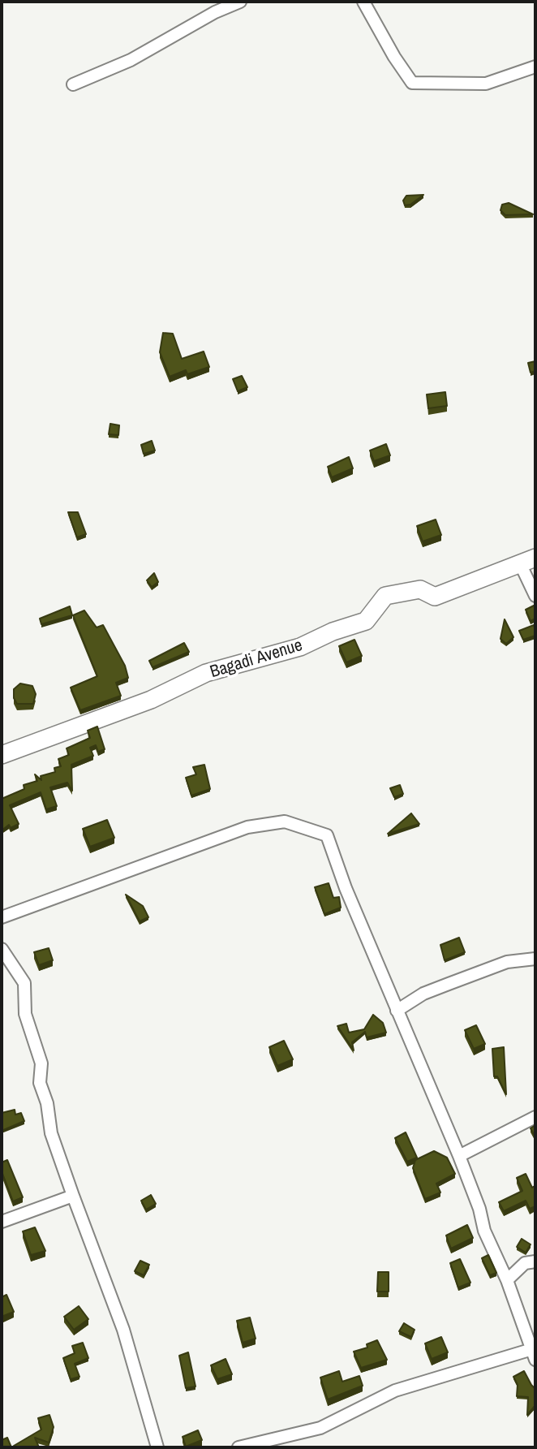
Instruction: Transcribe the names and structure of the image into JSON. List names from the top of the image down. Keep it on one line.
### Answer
{"streets":{"street":["Bagadi Avenue"]}}
